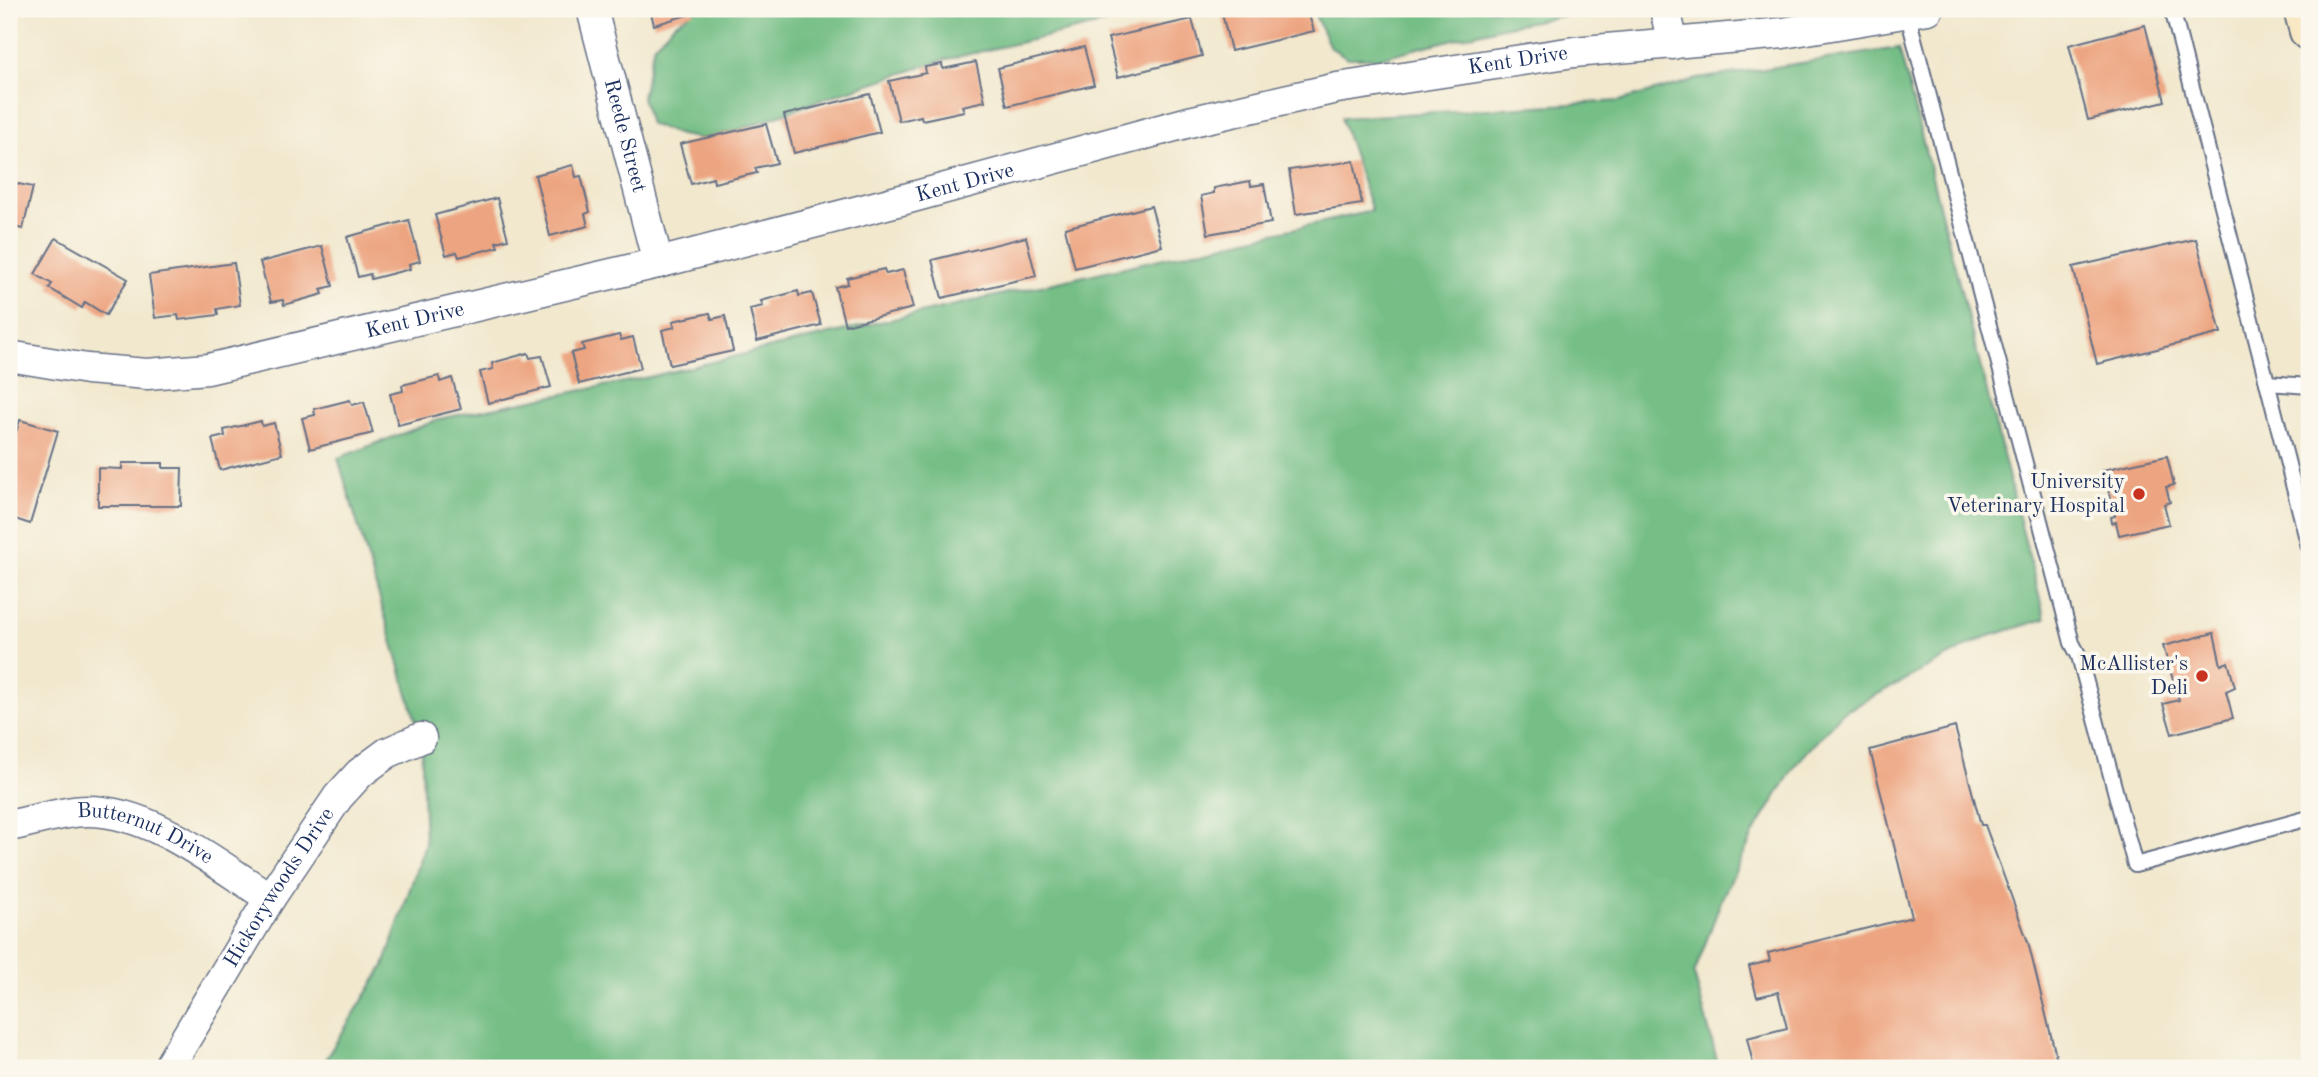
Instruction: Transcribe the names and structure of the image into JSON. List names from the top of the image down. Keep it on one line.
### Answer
{"streets":{"street":["Kent Drive","Reede Street","Butternut Drive","Hickorywoods Drive"]},"crossings":[["Kent Drive","Reede Street"],["Butternut Drive","Hickorywoods Drive"]],"places":["University Veterinary Hospital","McAllister's Deli"]}
